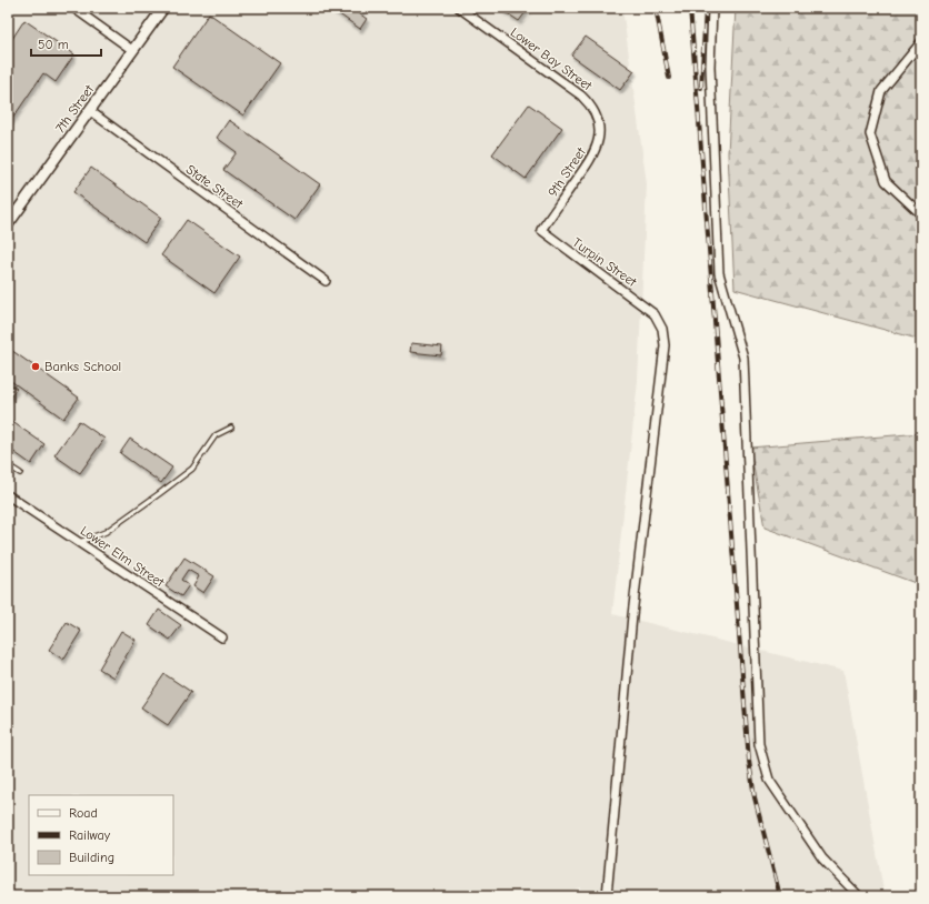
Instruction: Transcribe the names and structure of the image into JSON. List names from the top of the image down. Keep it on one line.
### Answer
{"streets":{"street":["Lower Bay Street","7th Street","9th Street","State Street","Turpin Street","Lower Elm Street"]},"crossings":[["Lower Bay Street","9th Street"],["7th Street","State Street"],["9th Street","Turpin Street"]],"places":["Banks School"],"legend":["Road","Railway","Building"],"scale_bar":"50 m"}
